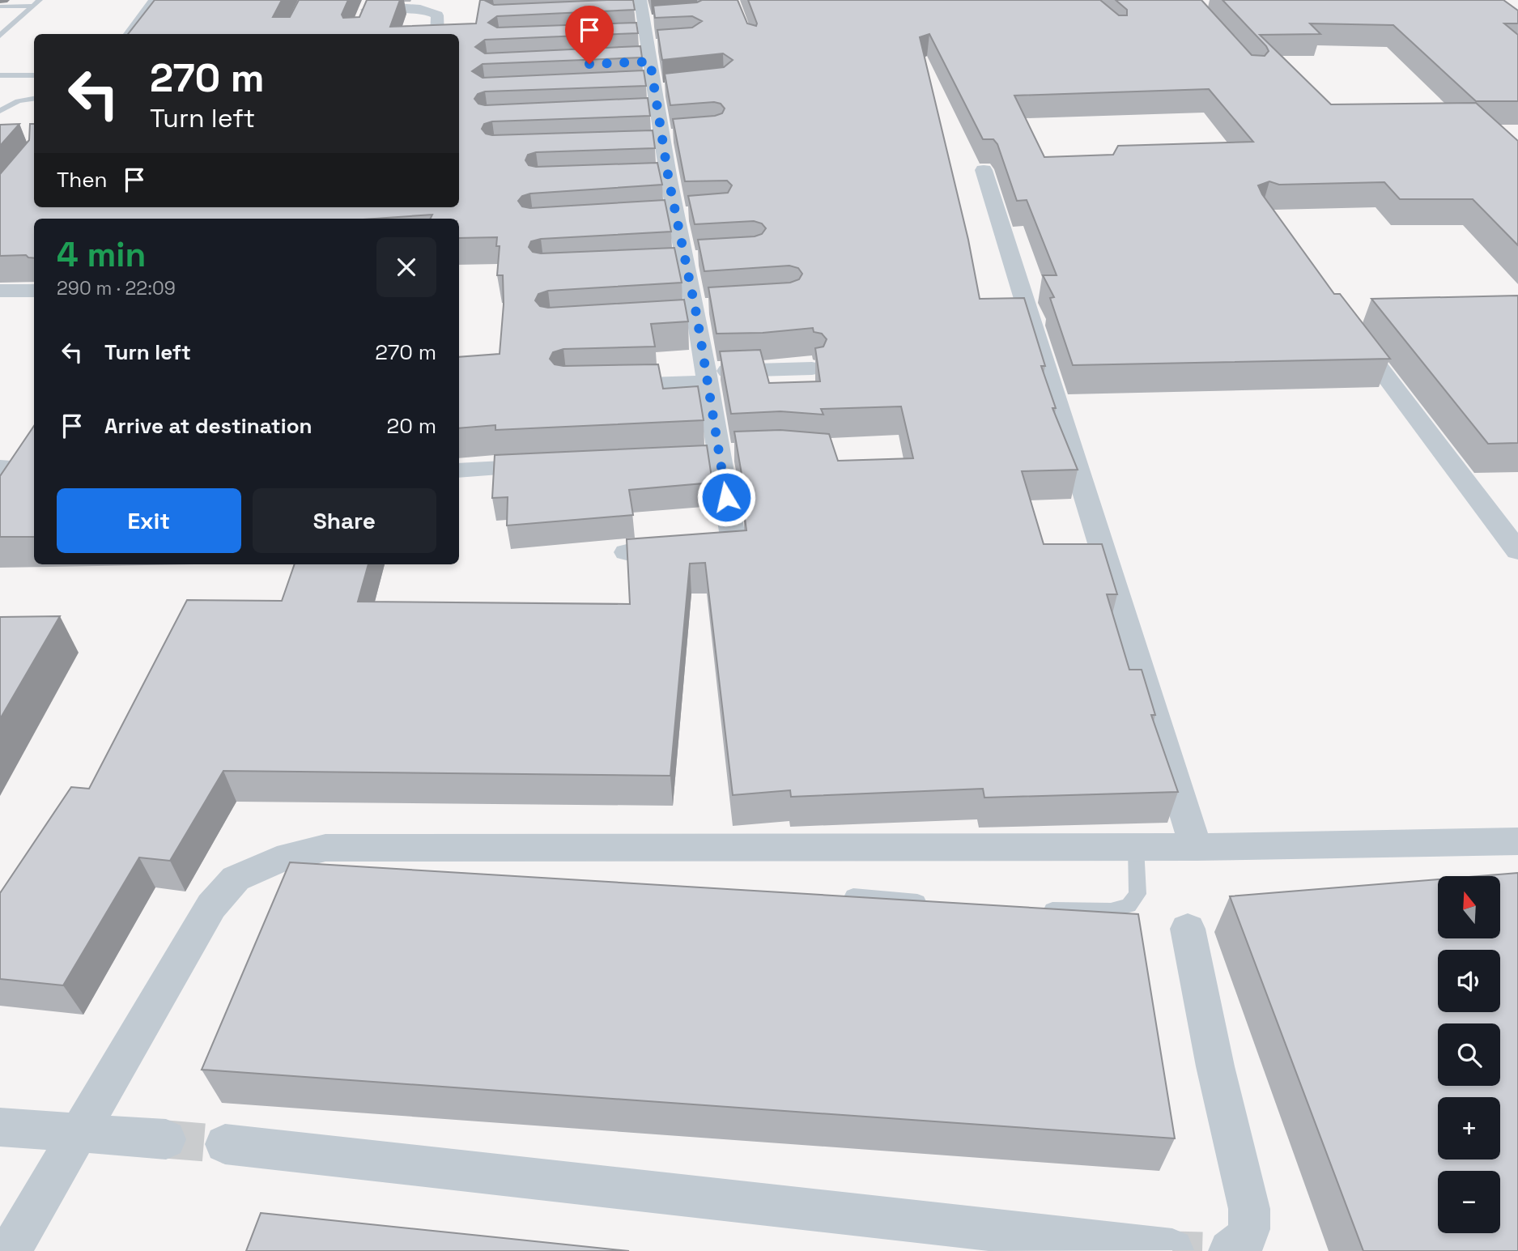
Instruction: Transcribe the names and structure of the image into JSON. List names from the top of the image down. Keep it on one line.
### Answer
{"north":"top","page":{"turn":["270 m","Turn left"],"then":"Then","heading":["4 min","290 m · 22:09"],"list":[{"name":"Turn left","value":"270 m"},{"name":"Arrive at destination","value":"20 m"}],"buttons":["Exit","Share"],"map_buttons":["+","−"]}}
